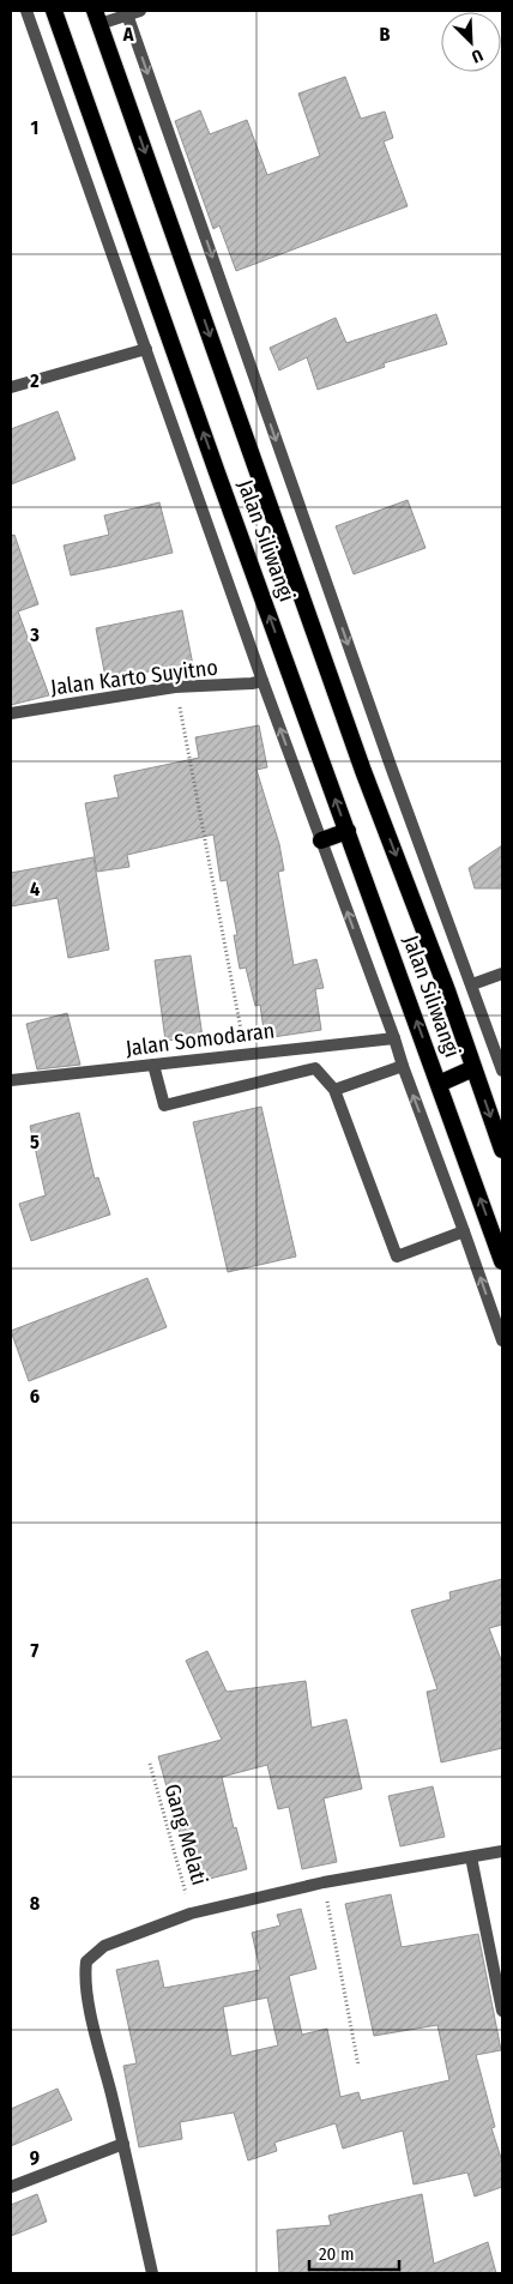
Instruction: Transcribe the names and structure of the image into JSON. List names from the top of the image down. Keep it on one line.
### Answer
{"streets":{"highway":["Jalan Siliwangi"],"street":["Jalan Karto Suyitno","Jalan Somodaran"],"path":["Gang Melati"]},"scale_bar":"20 m","north":"bottom right","grid":{"columns":["A","B"],"rows":["1","2","3","4","5","6","7","8","9"]}}
